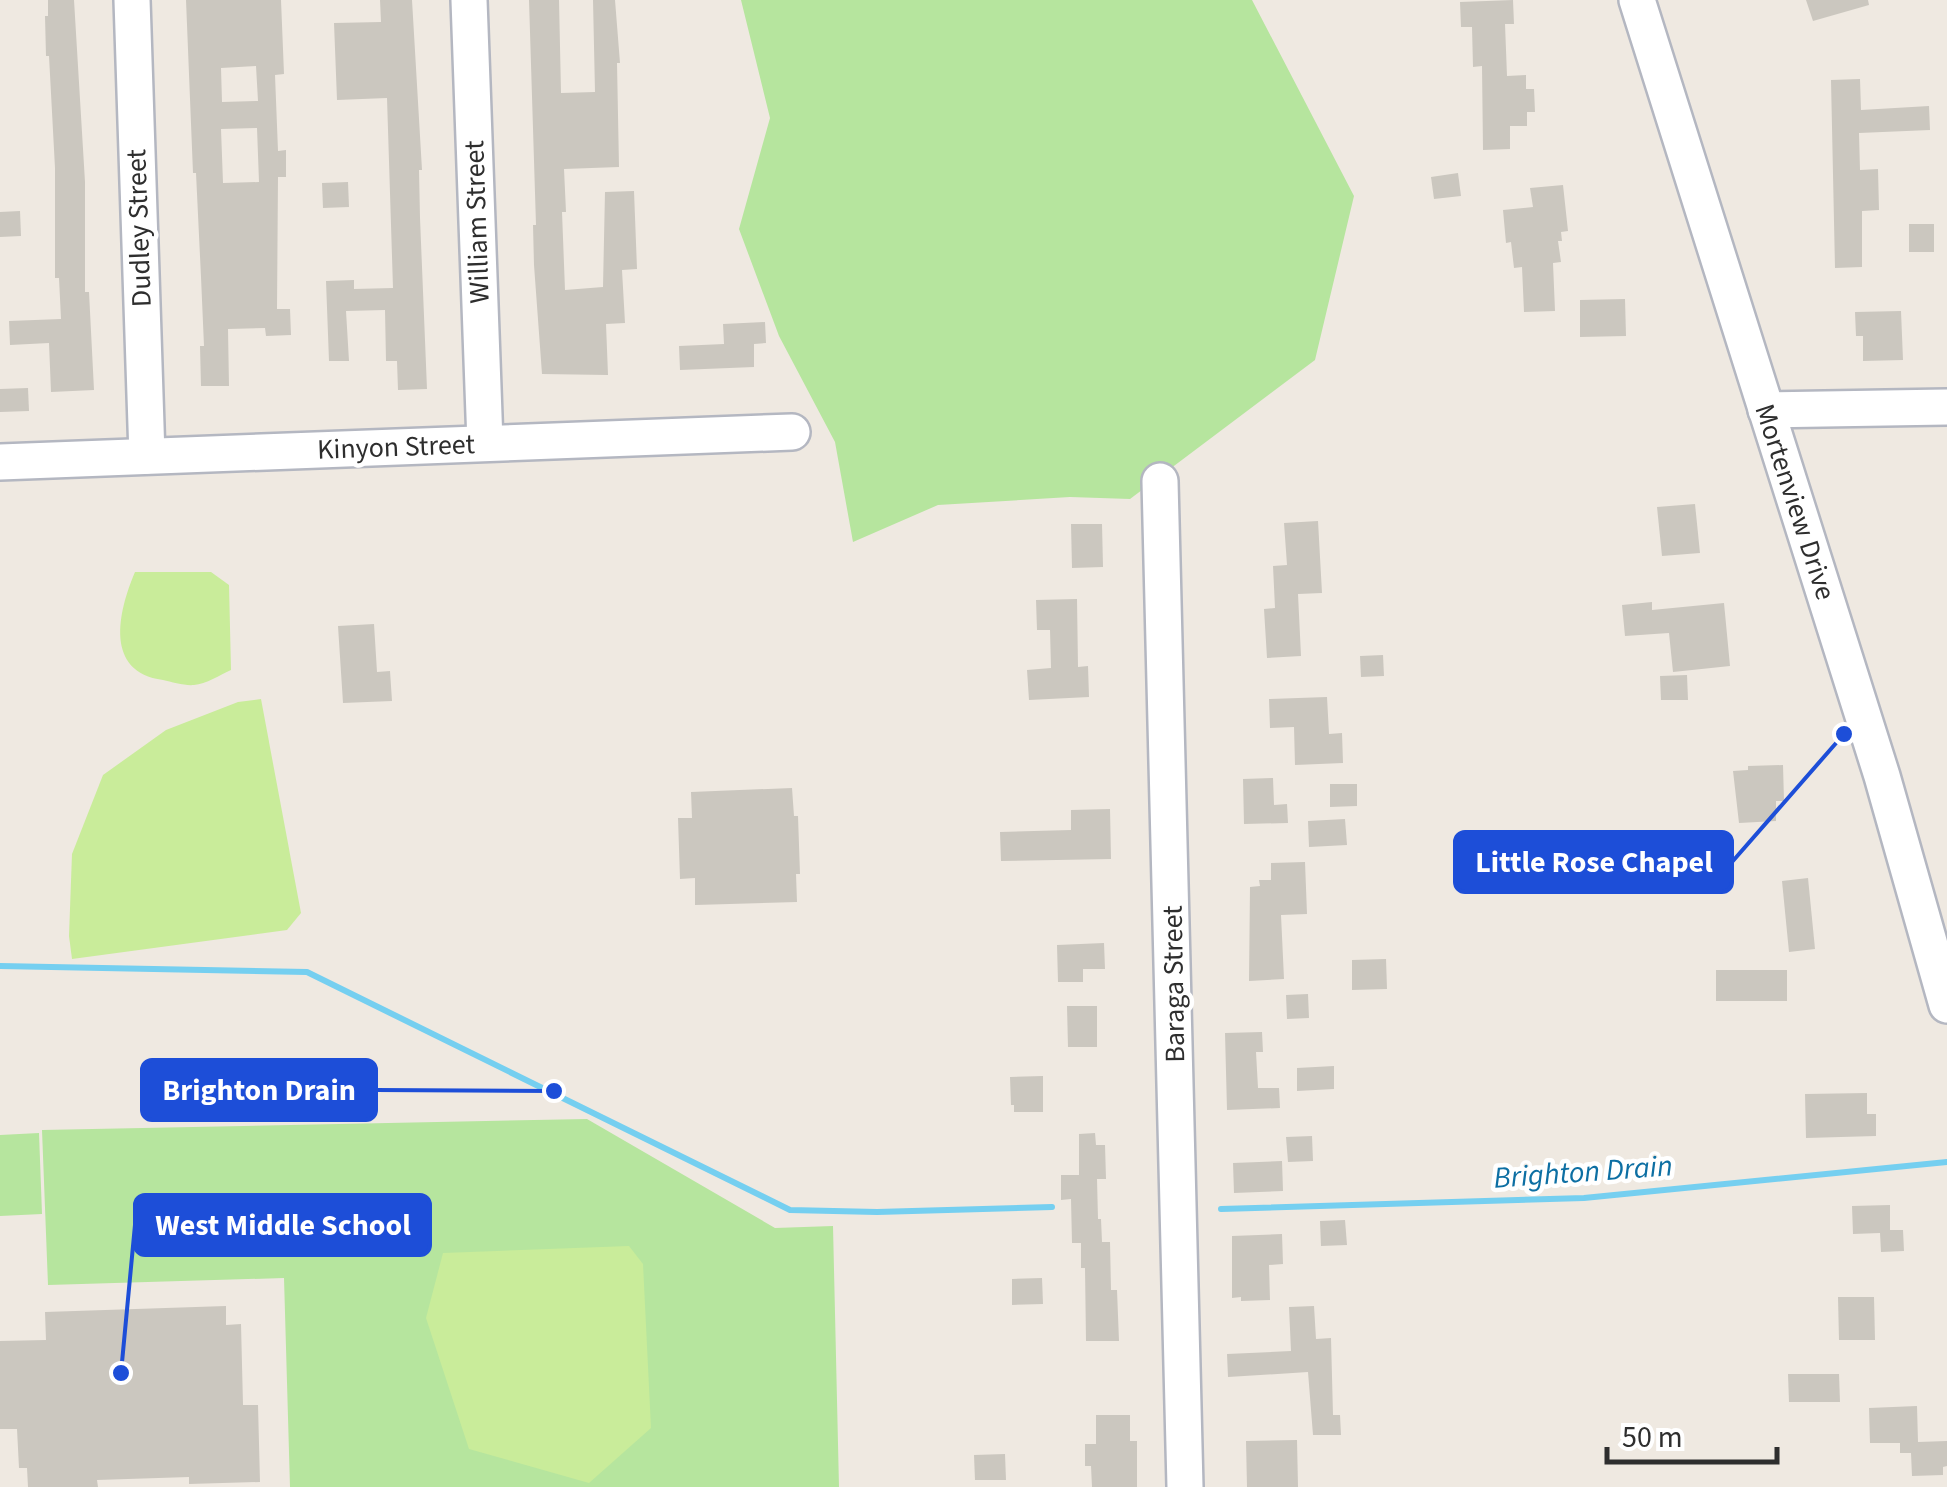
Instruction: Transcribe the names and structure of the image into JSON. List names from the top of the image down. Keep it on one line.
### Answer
{"streets":{"street":["William Street","Dudley Street","Kinyon Street","Mortenview Drive","Baraga Street"]},"crossings":[["William Street","Kinyon Street"],["Dudley Street","Kinyon Street"]],"water":["Brighton Drain"],"places":["Little Rose Chapel","Brighton Drain","West Middle School"],"scale_bar":"50 m"}
